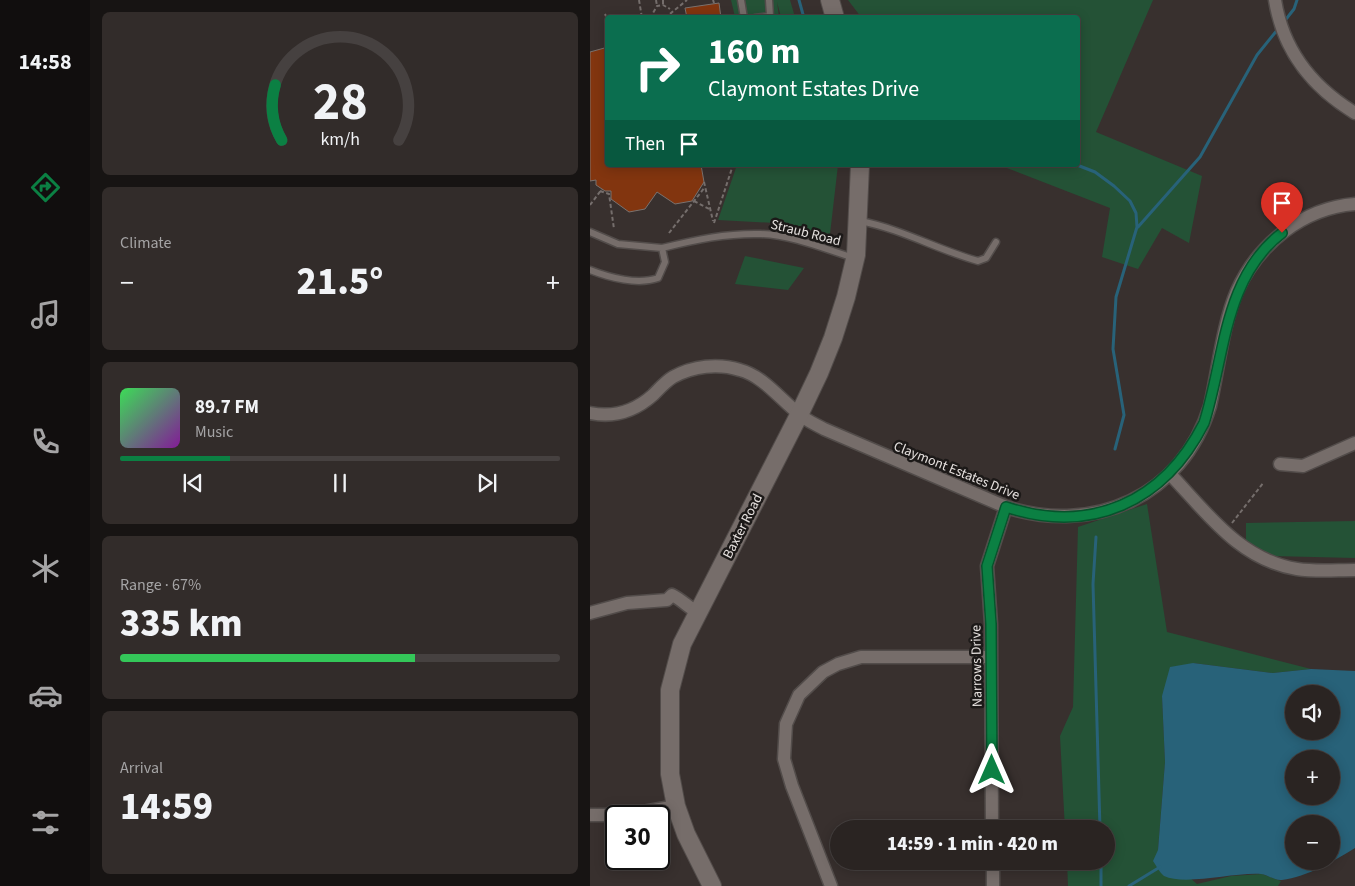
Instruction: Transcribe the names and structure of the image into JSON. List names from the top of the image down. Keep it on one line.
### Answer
{"streets":{"main road":["Baxter Road"],"street":["Claymont Estates Drive","Narrows Drive"],"lane":["Straub Road"]},"crossings":[["Straub Road","Baxter Road"],["Claymont Estates Drive","Baxter Road"],["Claymont Estates Drive","Narrows Drive"]],"page":{"tabs":"14:58","turn":["160 m","Claymont Estates Drive"],"then":"Then","tile":["Climate",["Range · 67%","335 km"],["Arrival","14:59"]],"heat":["−","21.5°","+"],"song":["89.7 FM","Music"],"map_buttons":["+","−"],"limit":"30","trip":"14:59 · 1 min · 420 m","gauge":["28","km/h"]}}
